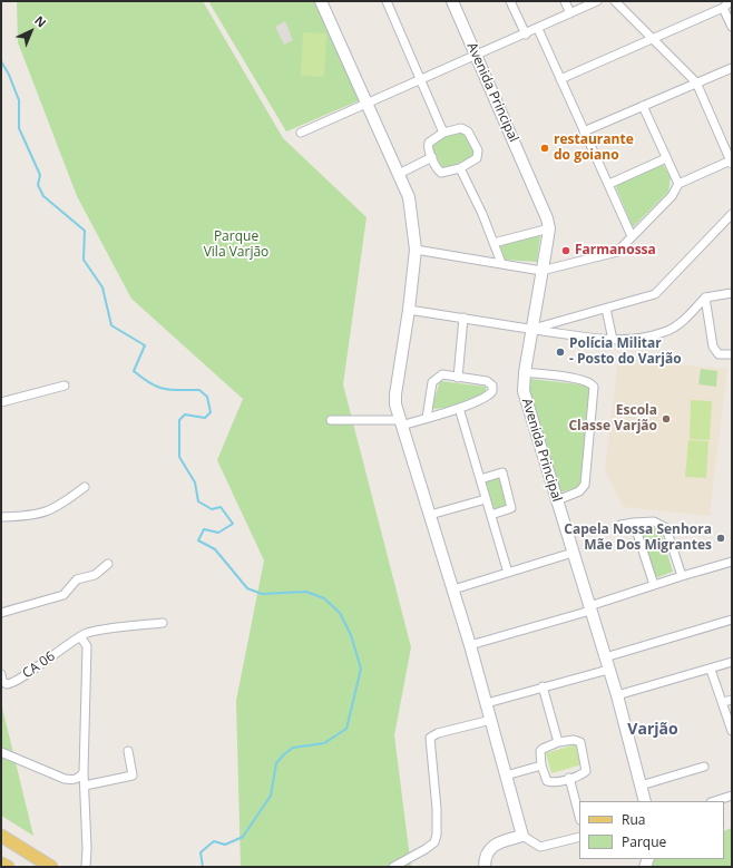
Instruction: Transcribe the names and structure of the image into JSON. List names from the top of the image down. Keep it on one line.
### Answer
{"streets":{"street":["Avenida Principal","CA 06"]},"districts":["Varjão"],"parks":["Parque Vila Varjão"],"places":["restaurante do goiano","Farmanossa","Polícia Militar - Posto do Varjão","Escola Classe Varjão","Capela Nossa Senhora Mãe Dos Migrantes"],"legend":["Rua","Parque"],"north":"top right"}
